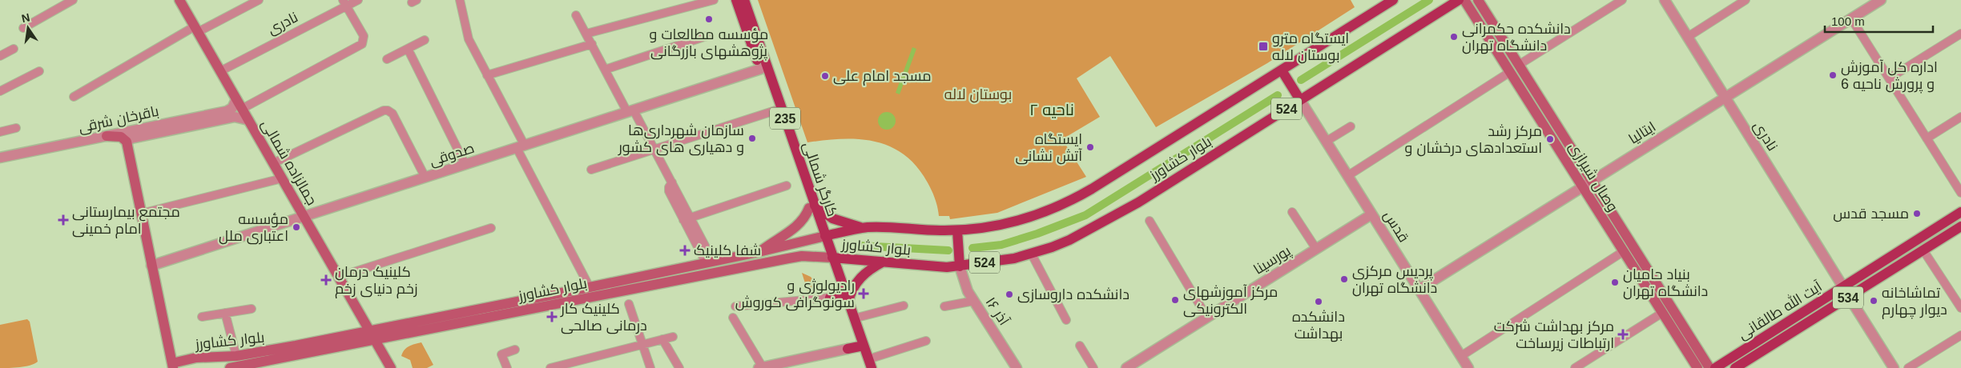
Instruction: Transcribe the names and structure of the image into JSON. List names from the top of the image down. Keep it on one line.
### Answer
{"streets":{"main road":["524","235","بلوار کشاورز","جمالزاده شمالی","وصال شیرازی","کارگر شمالی","534","آیت الله طالقانی"],"street":["نادری","باقرخان شرقی","ایتالیا","صدوقی","قدس","پورسینا","۱۶ آذر"]},"crossings":[["نادری","ایتالیا"],["نادری","جمالزاده شمالی"],["نادری","آیت الله طالقانی"],["باقرخان شرقی","جمالزاده شمالی"],["ایتالیا","وصال شیرازی"],["ایتالیا","قدس"],["صدوقی","جمالزاده شمالی"],["صدوقی","کارگر شمالی"],["بلوار کشاورز","جمالزاده شمالی"],["بلوار کشاورز","کارگر شمالی"],["بلوار کشاورز","قدس"],["بلوار کشاورز","۱۶ آذر"],["قدس","پورسینا"]],"districts":["ناحیه ۲"],"parks":["بوستان لاله"],"places":{"other":["مؤسسه مطالعات و پژوهشهای بازرگانی","دانشکده حکمرانی دانشگاه تهران","اداره کل آموزش و پرورش ناحیه 6","مسجد امام علی","سازمان شهرداری‌ها و دهیاری‌ های کشور","مرکز رشد استعدادهای درخشان و","ایستگاه آتش نشانی","مسجد قدس","مؤسسه اعتباری ملل","پردیس مرکزی دانشگاه‌ تهران","بنیاد حامیان دانشگاه تهران","دانشکده داروسازی","مرکز آموزشهای الکترونیکی","تماشاخانه دیوار چهارم","دانشکده بهداشت"],"transit":["ایستگاه مترو بوستان لاله"],"health":["مجتمع بیمارستانی امام خمینی","شفا کلینیک","کلینیک درمان زخم دنیای زخم","رادیولوژی و سونوگرافی کوروش","کلینیک کار درمانی صالحی","مرکز بهداشت شرکت ارتباطات زیرساخت"]},"scale_bar":"100 m","north":"top"}
